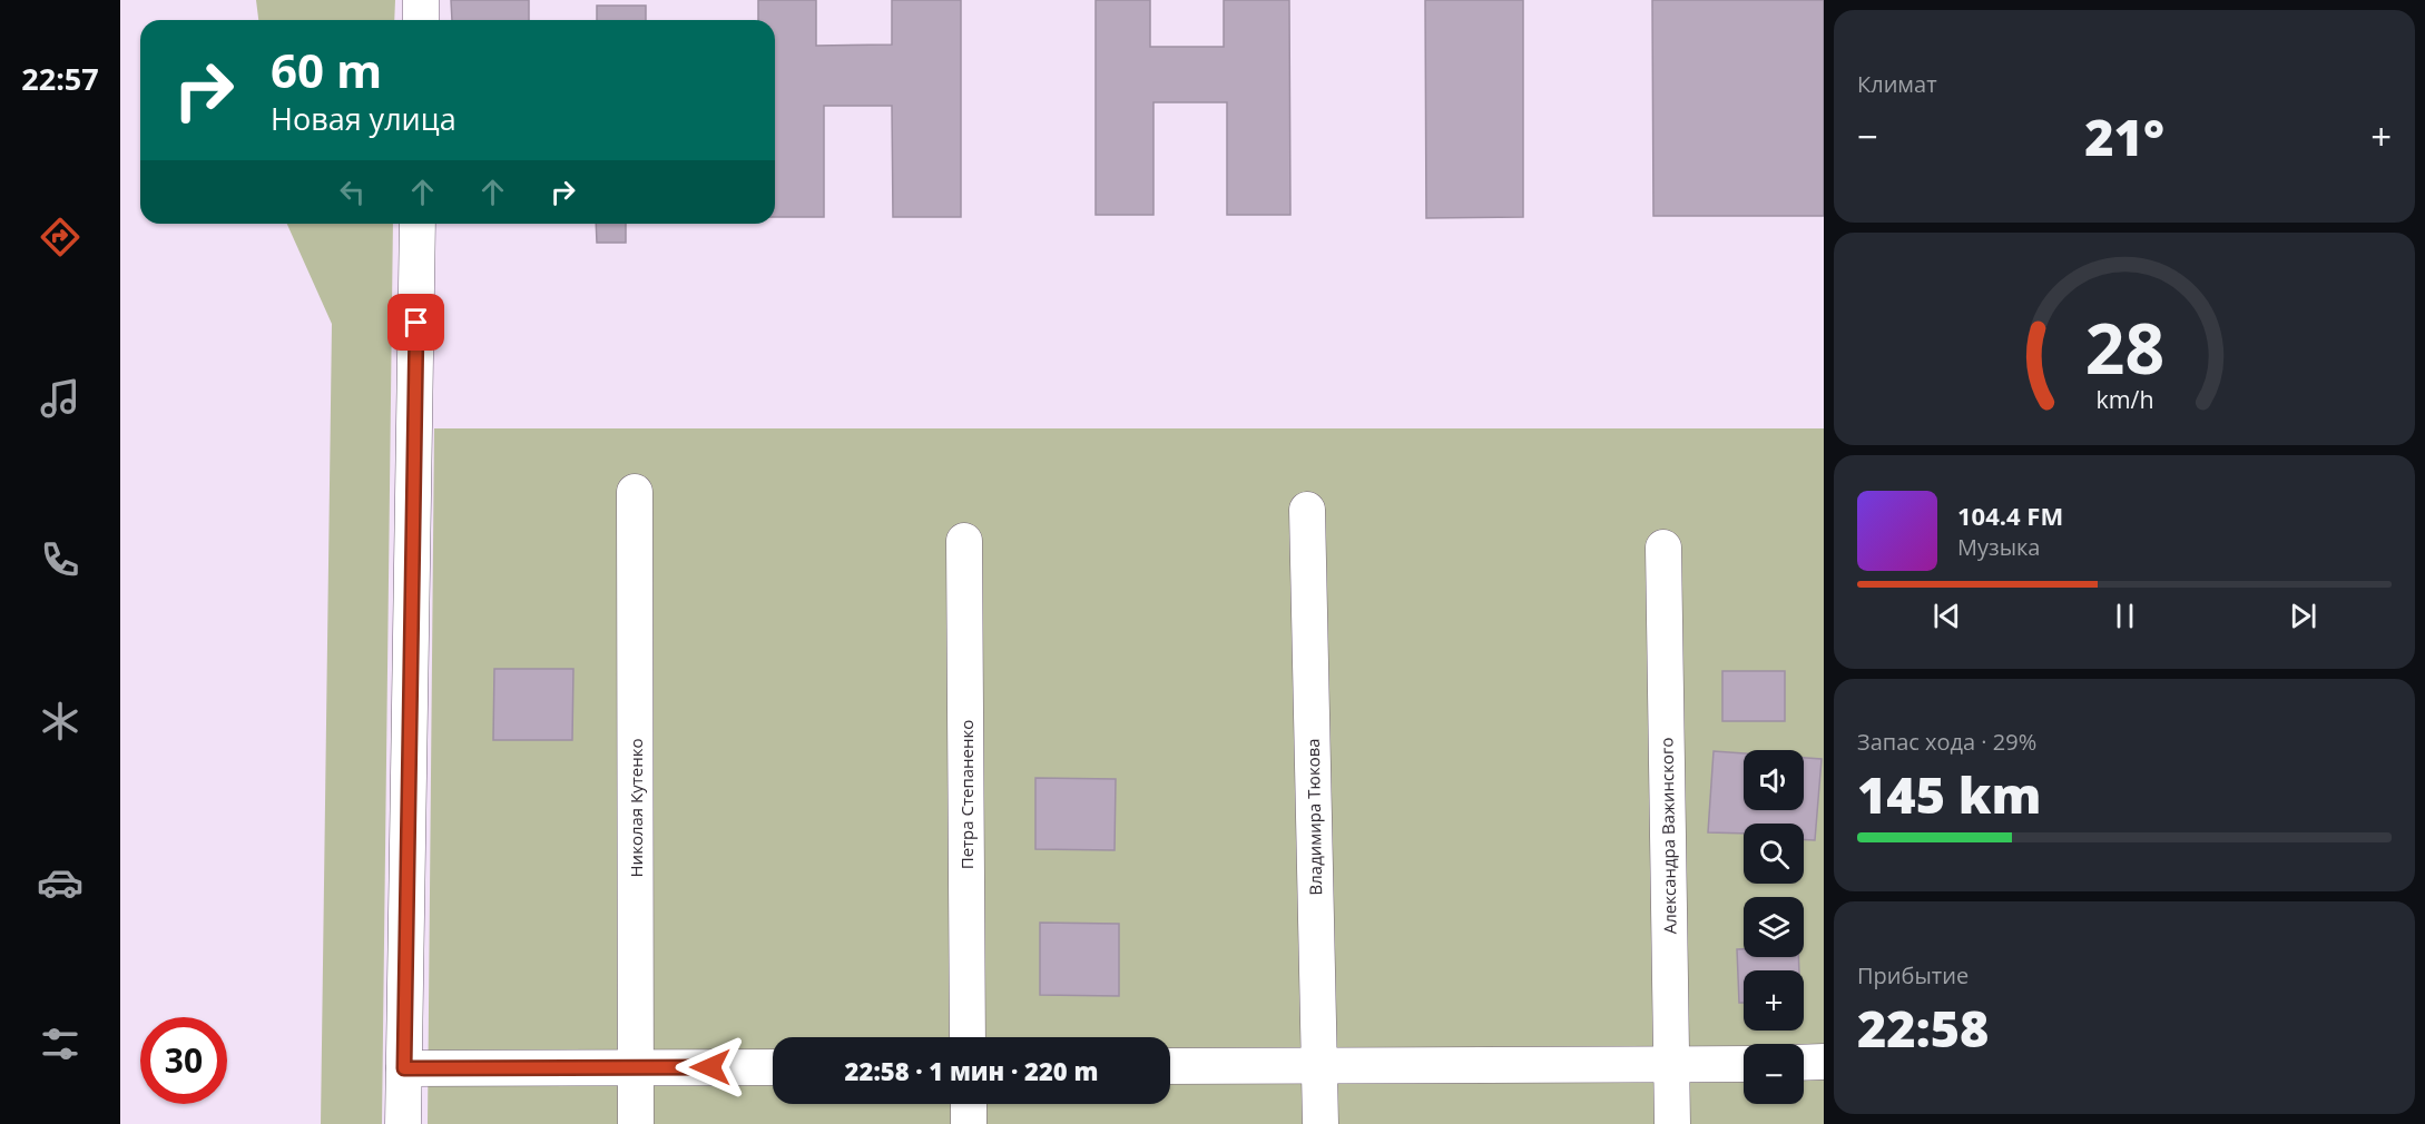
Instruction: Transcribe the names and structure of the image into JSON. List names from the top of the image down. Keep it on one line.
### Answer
{"streets":{"street":["Петра Степаненко","Николая Кутенко","Владимира Тюкова","Александра Важинского"]},"page":{"tabs":"22:57","tile":["Климат",["Запас хода · 29%","145 km"],["Прибытие","22:58"]],"turn":["60 m","Новая улица"],"heat":["−","21°","+"],"song":["104.4 FM","Музыка"],"map_buttons":["+","−"],"limit":"30","trip":"22:58 · 1 мин · 220 m","gauge":["28","km/h"]}}
